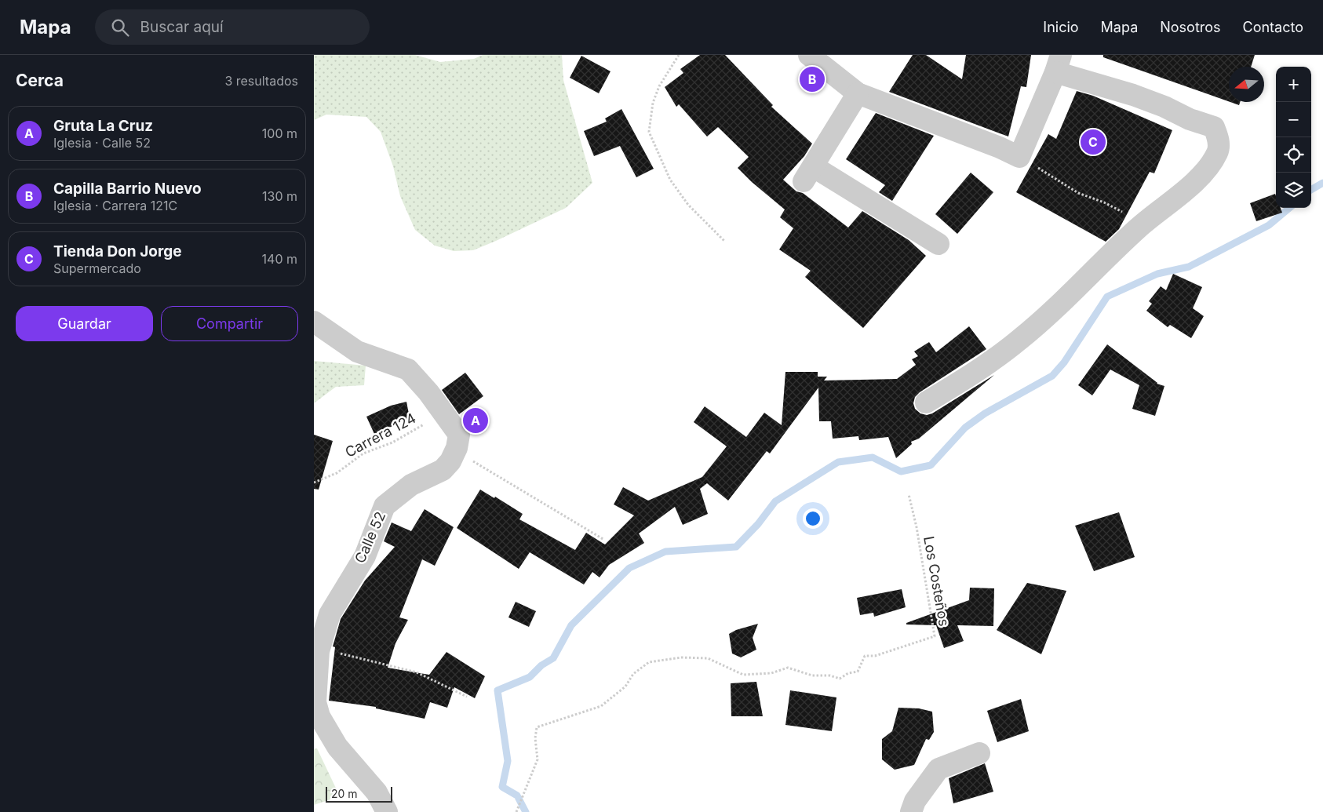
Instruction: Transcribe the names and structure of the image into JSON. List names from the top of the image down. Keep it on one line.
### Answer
{"streets":{"street":["Calle 52"],"path":["Carrera 124","Los Costeños"]},"scale_bar":"20 m","north":"left","page":{"header":"Mapa","search":"Buscar aquí","nav":["Inicio","Mapa","Nosotros","Contacto"],"heading":["Cerca","3 resultados"],"pins":["B","C","A"],"map_buttons":["+","−"],"list":[{"mark":"A","name":"Gruta La Cruz","note":"Iglesia · Calle 52","value":"100 m"},{"mark":"B","name":"Capilla Barrio Nuevo","note":"Iglesia · Carrera 121C","value":"130 m"},{"mark":"C","name":"Tienda Don Jorge","note":"Supermercado","value":"140 m"}],"buttons":["Guardar","Compartir"],"scale":"20 m"}}
